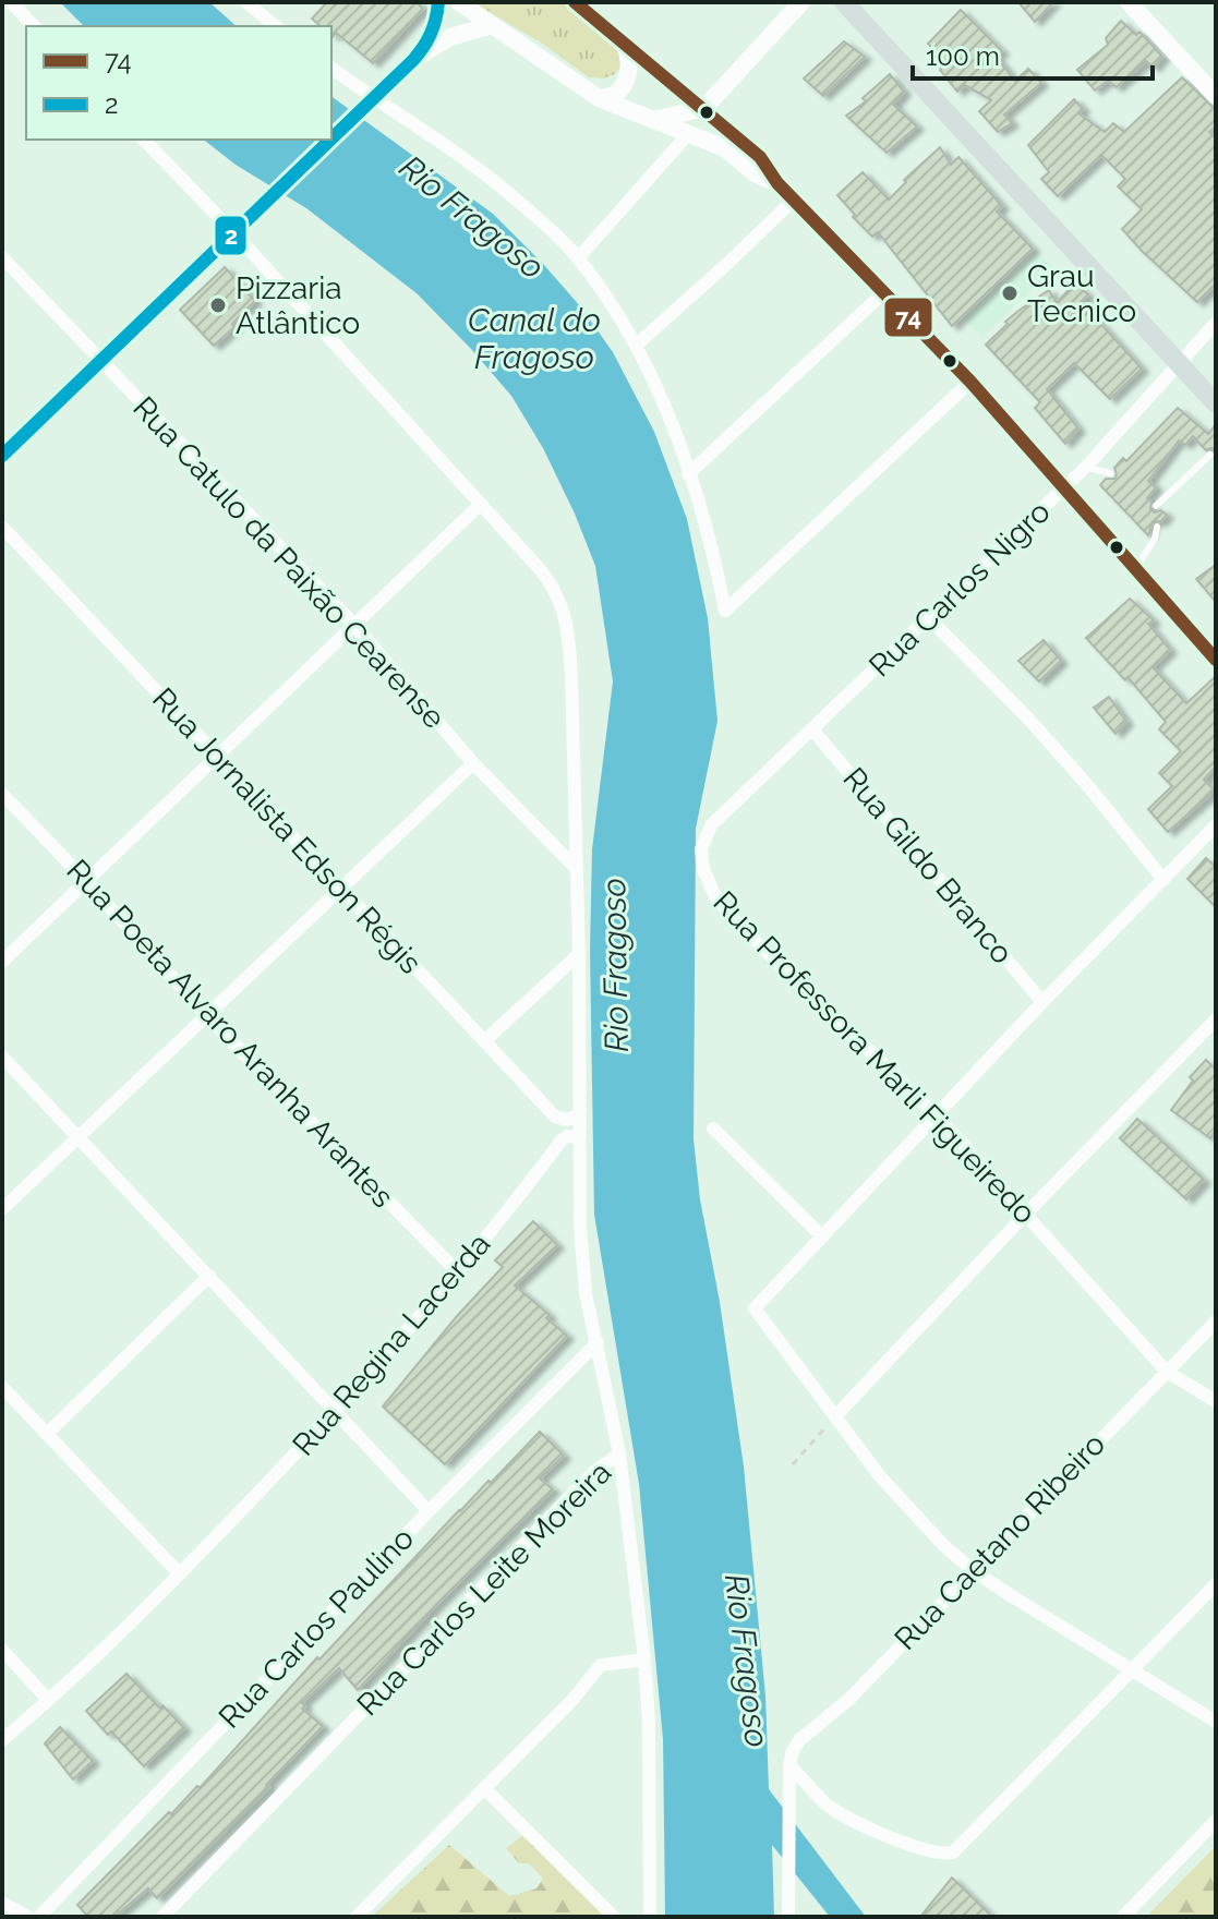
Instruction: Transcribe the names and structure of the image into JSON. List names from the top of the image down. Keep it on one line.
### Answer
{"streets":{"street":["Rua Catulo da Paixão Cearense","Rua Carlos Nigro","Rua Jornalista Edson Régis","Rua Gildo Branco","Rua Poeta Alvaro Aranha Arantes","Rua Professora Marli Figueiredo","Rua Regina Lacerda","Rua Caetano Ribeiro","Rua Carlos Leite Moreira","Rua Carlos Paulino"]},"crossings":[["Rua Carlos Nigro","Rua Gildo Branco"],["Rua Carlos Nigro","Rua Professora Marli Figueiredo"],["Rua Poeta Alvaro Aranha Arantes","Rua Regina Lacerda"],["Rua Professora Marli Figueiredo","Rua Caetano Ribeiro"],["Rua Regina Lacerda","Rua Carlos Leite Moreira"],["Rua Carlos Leite Moreira","Rua Carlos Paulino"]],"water":["Rio Fragoso","Canal do Fragoso"],"places":["Grau Tecnico","Pizzaria Atlântico"],"lines":["transit line 74","transit line 2"],"legend":["74","2"],"scale_bar":"100 m"}
